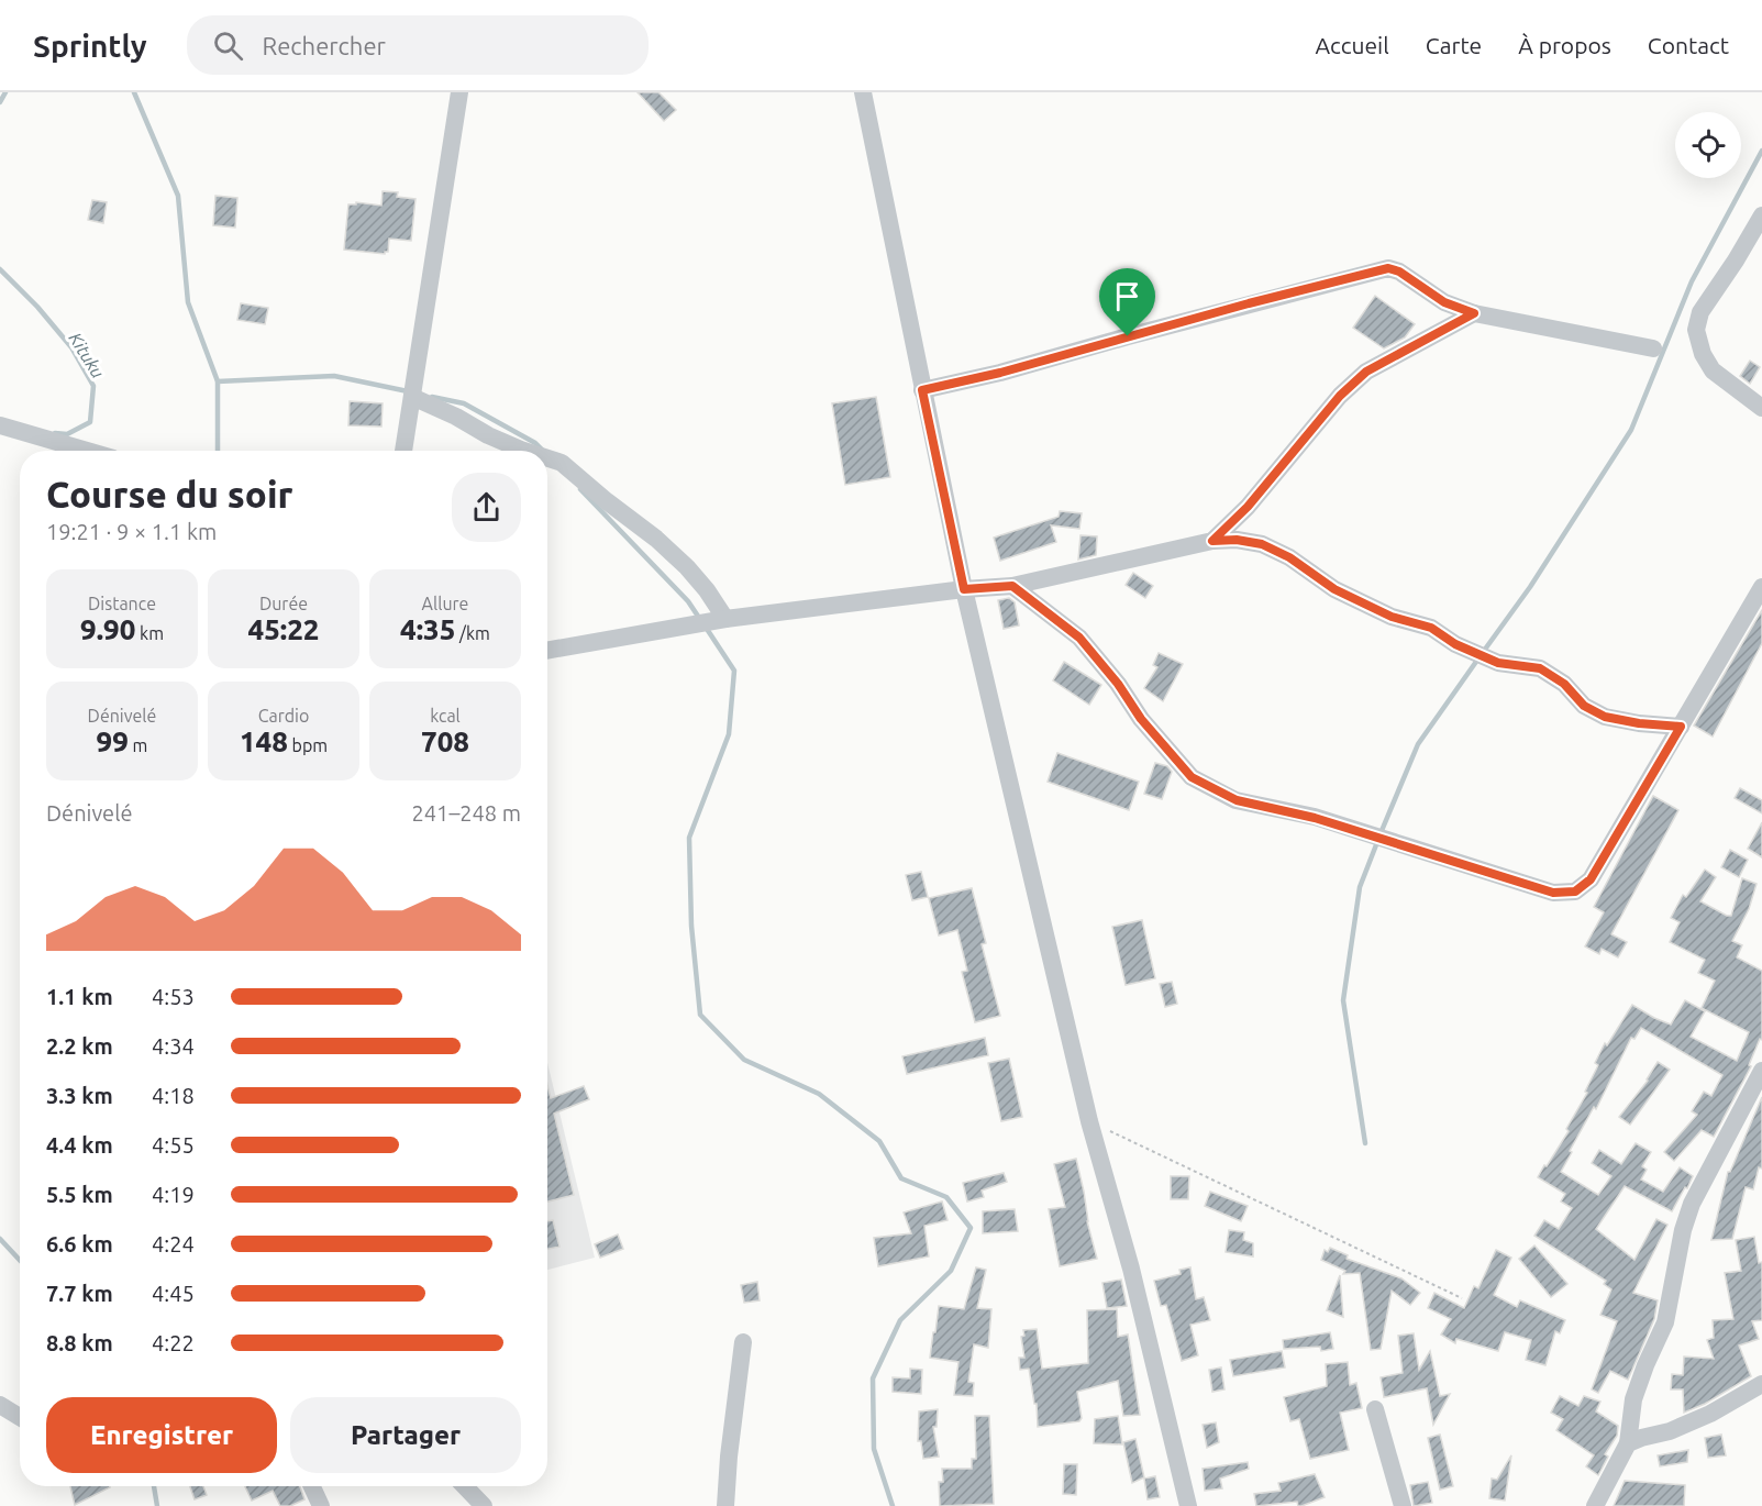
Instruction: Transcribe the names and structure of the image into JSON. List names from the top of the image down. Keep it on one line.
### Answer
{"water":["Kituku"],"page":{"header":"Sprintly","search":"Rechercher","nav":["Accueil","Carte","À propos","Contact"],"heading":["Course du soir","19:21 · 9 × 1.1 km"],"stats":[["Distance","9.90 km"],["Durée","45:22"],["Allure","4:35 /km"],["Dénivelé","99 m"],["Cardio","148 bpm"],["kcal","708"]],"chart":["Dénivelé","241–248 m"],"list":[{"name":"1.1 km","note":"4:53"},{"name":"2.2 km","note":"4:34"},{"name":"3.3 km","note":"4:18"},{"name":"4.4 km","note":"4:55"},{"name":"5.5 km","note":"4:19"},{"name":"6.6 km","note":"4:24"},{"name":"7.7 km","note":"4:45"},{"name":"8.8 km","note":"4:22"}],"buttons":["Enregistrer","Partager"]}}
